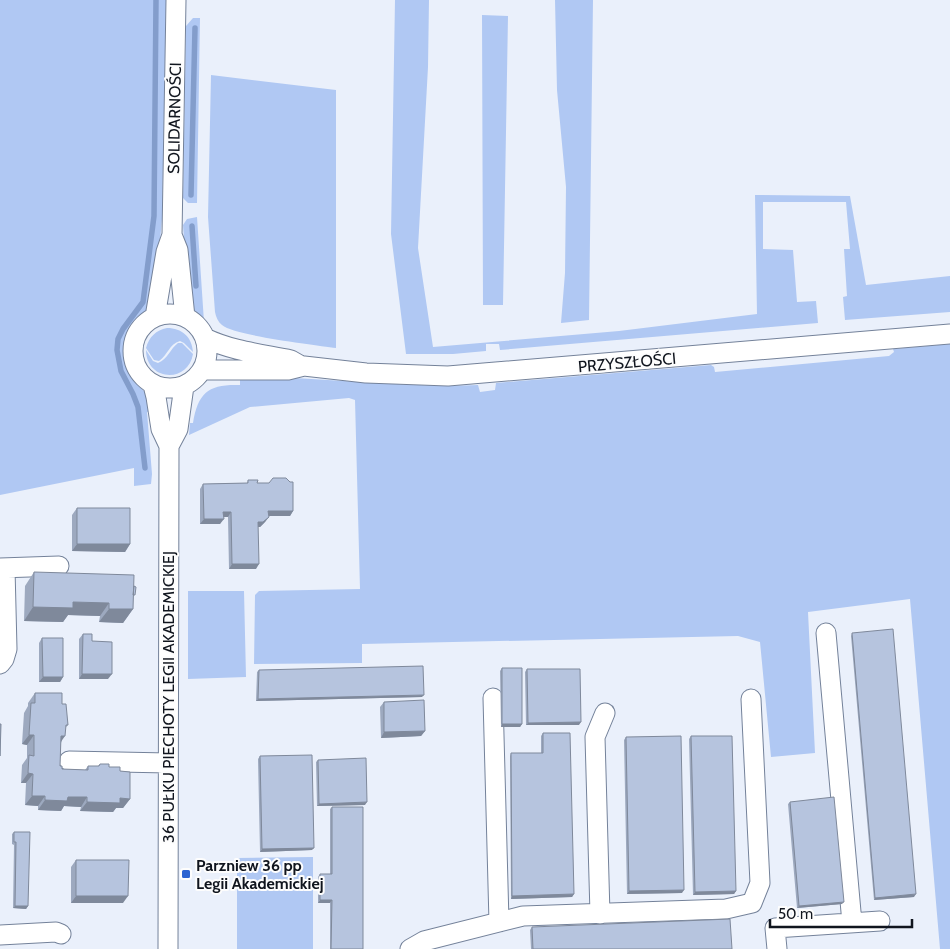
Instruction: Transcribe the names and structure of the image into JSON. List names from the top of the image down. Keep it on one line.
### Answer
{"streets":{"street":["SOLIDARNOŚCI","PRZYSZŁOŚCI","36 PUŁKU PIECHOTY LEGII AKADEMICKIEJ"]},"crossings":[["SOLIDARNOŚCI","PRZYSZŁOŚCI"],["SOLIDARNOŚCI","36 PUŁKU PIECHOTY LEGII AKADEMICKIEJ"],["PRZYSZŁOŚCI","36 PUŁKU PIECHOTY LEGII AKADEMICKIEJ"]],"places":{"transit":["Parzniew 36 pp Legii Akademickiej"]},"scale_bar":"50 m"}
